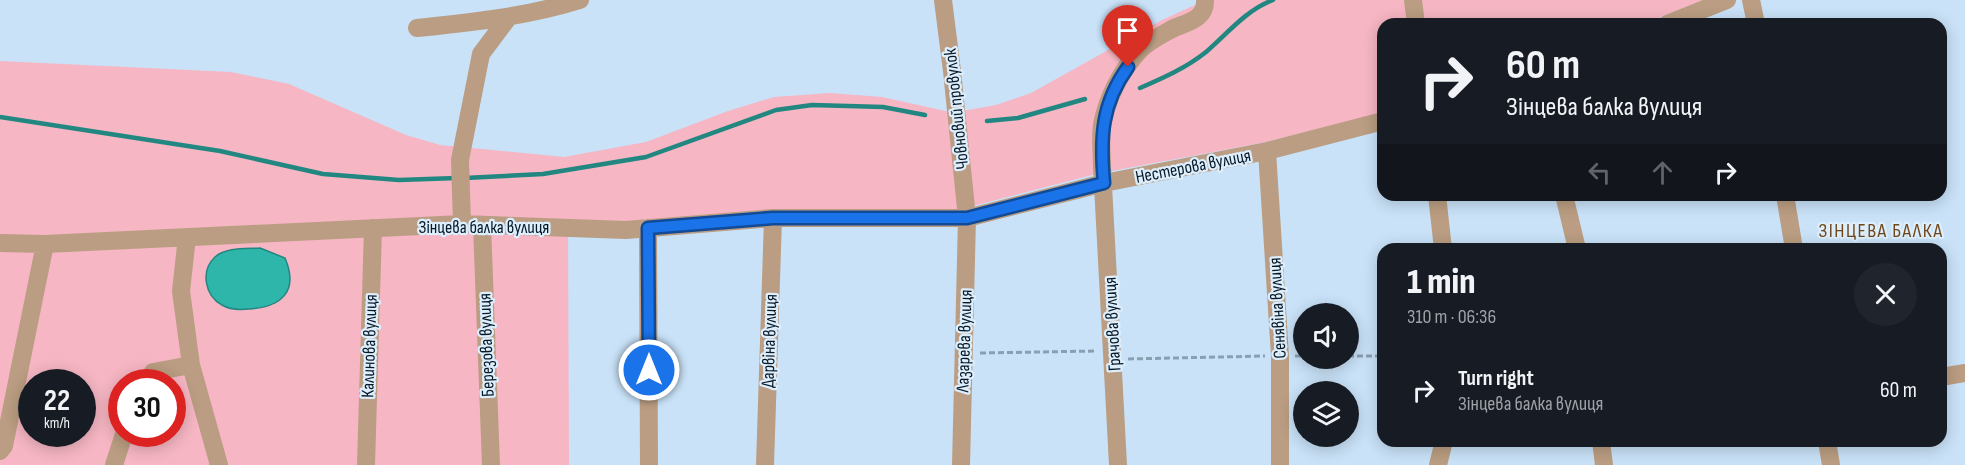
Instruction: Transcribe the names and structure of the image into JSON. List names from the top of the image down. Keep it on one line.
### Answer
{"streets":{"street":["Човновий провулок","Нестерова вулиця","Зінцева балка вулиця","Сенявіна вулиця","Грачова вулиця","Дарвіна вулиця","Лазарева вулиця","Березова вулиця","Калинова вулиця"]},"crossings":[["Човновий провулок","Нестерова вулиця"],["Човновий провулок","Зінцева балка вулиця"],["Човновий провулок","Лазарева вулиця"],["Нестерова вулиця","Зінцева балка вулиця"],["Нестерова вулиця","Сенявіна вулиця"],["Нестерова вулиця","Грачова вулиця"],["Нестерова вулиця","Лазарева вулиця"],["Зінцева балка вулиця","Дарвіна вулиця"],["Зінцева балка вулиця","Лазарева вулиця"],["Зінцева балка вулиця","Березова вулиця"],["Зінцева балка вулиця","Калинова вулиця"]],"districts":["ЗІНЦЕВА БАЛКА"],"page":{"turn":["60 m","Зінцева балка вулиця"],"heading":["1 min","310 m · 06:36"],"list":[{"name":"Turn right","note":"Зінцева балка вулиця","value":"60 m"}],"speed":"22 km/h","limit":"30"}}
